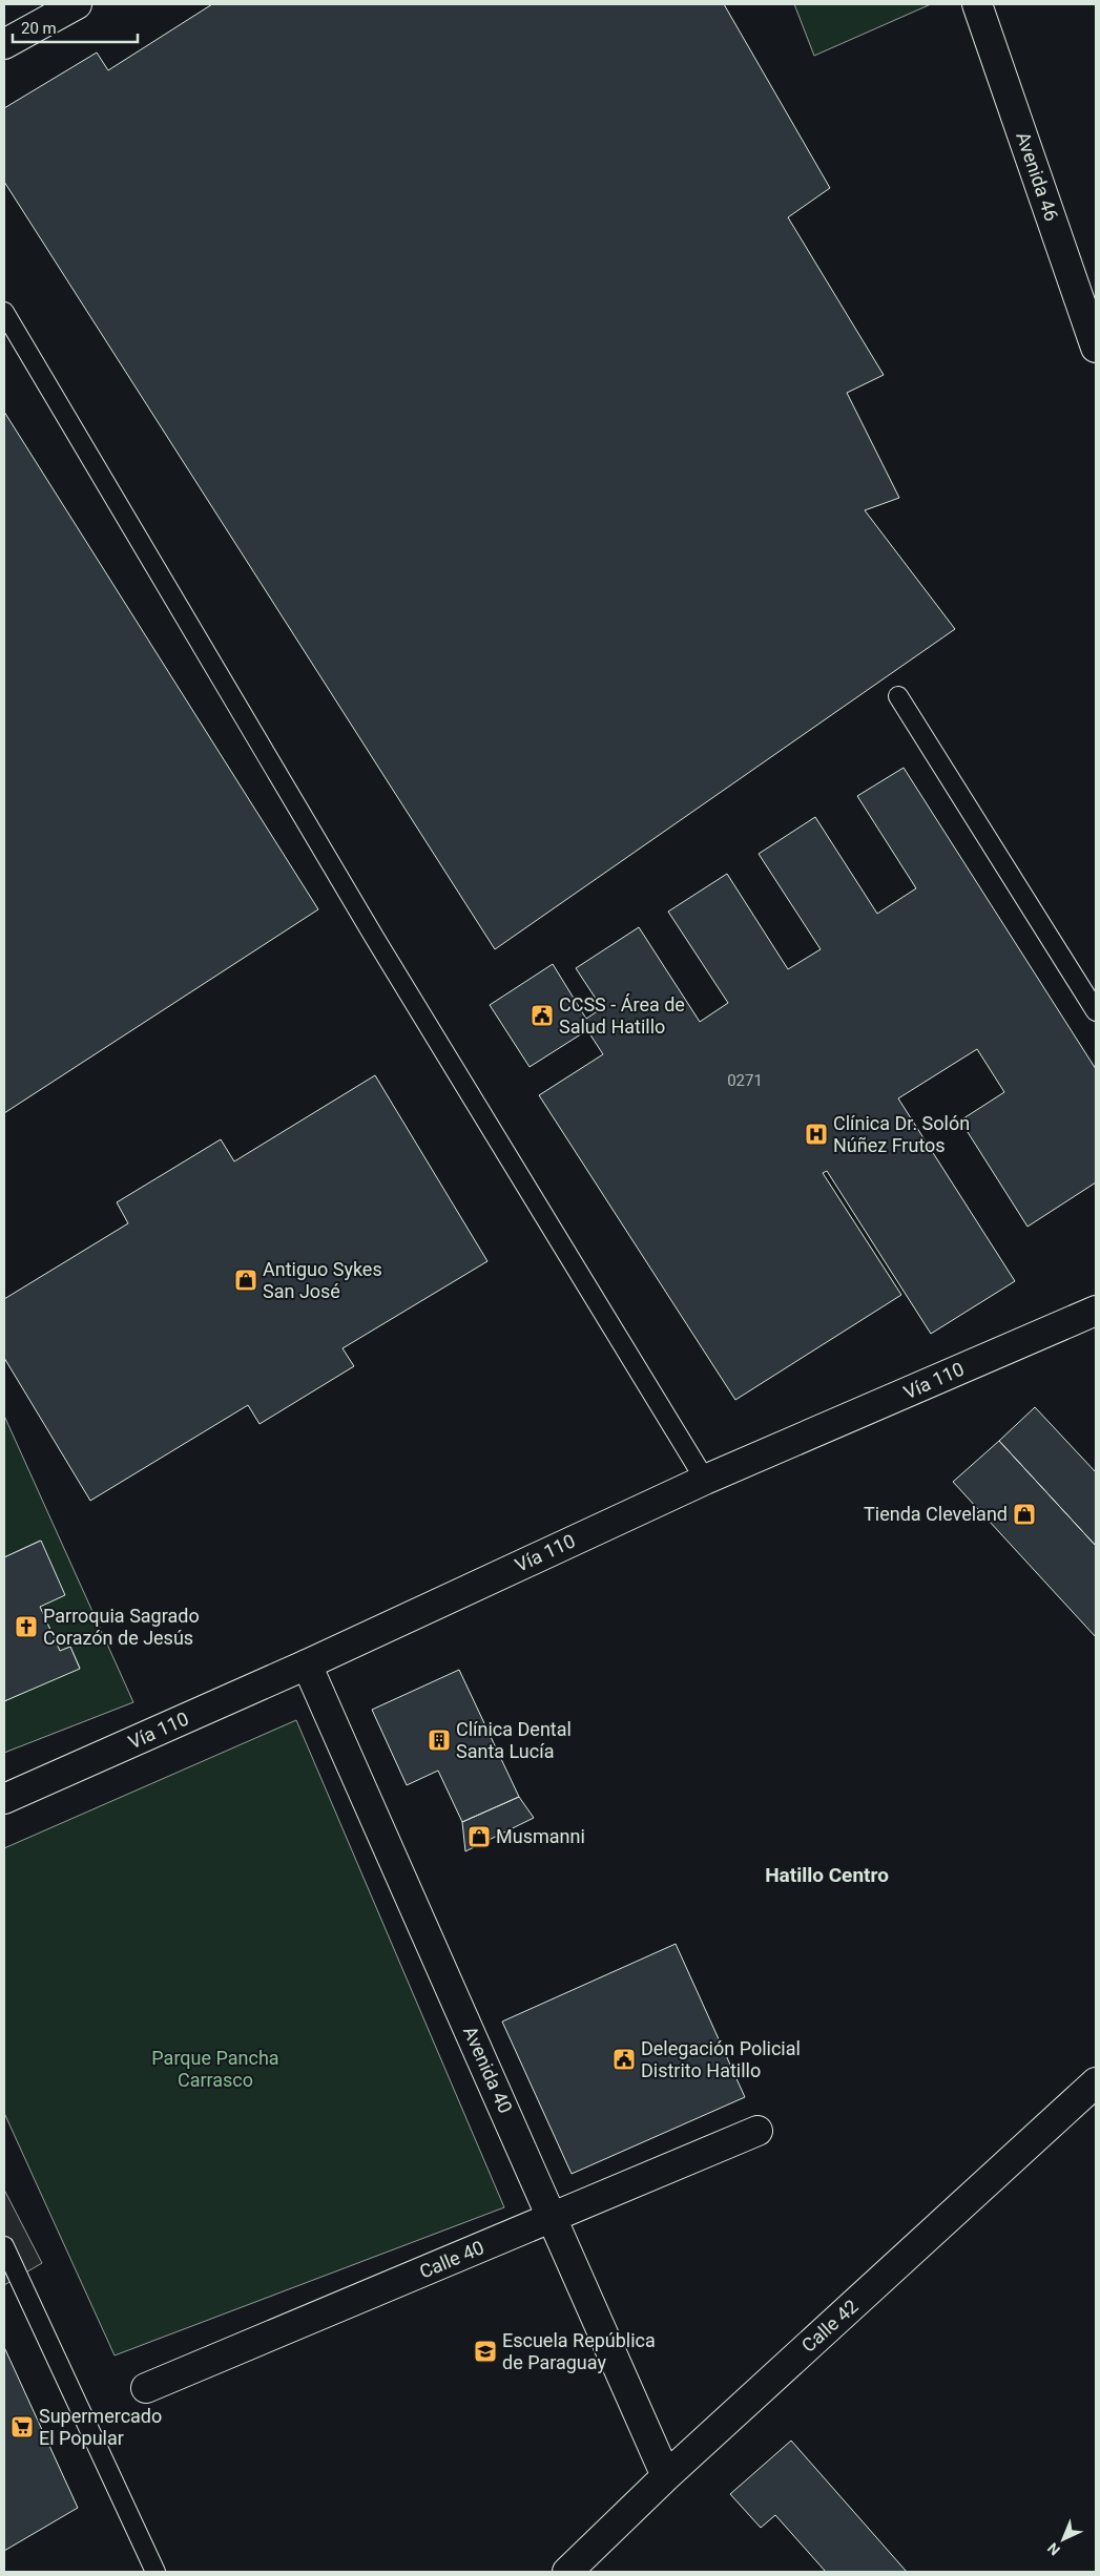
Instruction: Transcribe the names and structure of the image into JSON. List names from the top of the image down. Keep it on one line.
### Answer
{"streets":{"street":["Avenida 46","Vía 110","Avenida 40","Calle 40","Calle 42"]},"crossings":[["Vía 110","Avenida 40"],["Avenida 40","Calle 40"],["Avenida 40","Calle 42"]],"districts":["Hatillo Centro"],"parks":["Parque Pancha Carrasco"],"places":{"public building":["CCSS - Área de Salud Hatillo","Delegación Policial Distrito Hatillo"],"hospital":["Clínica Dr. Solón Núñez Frutos"],"shop":["Antiguo Sykes San José","Tienda Cleveland","Musmanni"],"church":["Parroquia Sagrado Corazón de Jesús"],"building":["Clínica Dental Santa Lucía"],"school or university":["Escuela República de Paraguay"],"supermarket":["Supermercado El Popular"]},"house_numbers":["0271"],"scale_bar":"20 m","north":"bottom left"}
